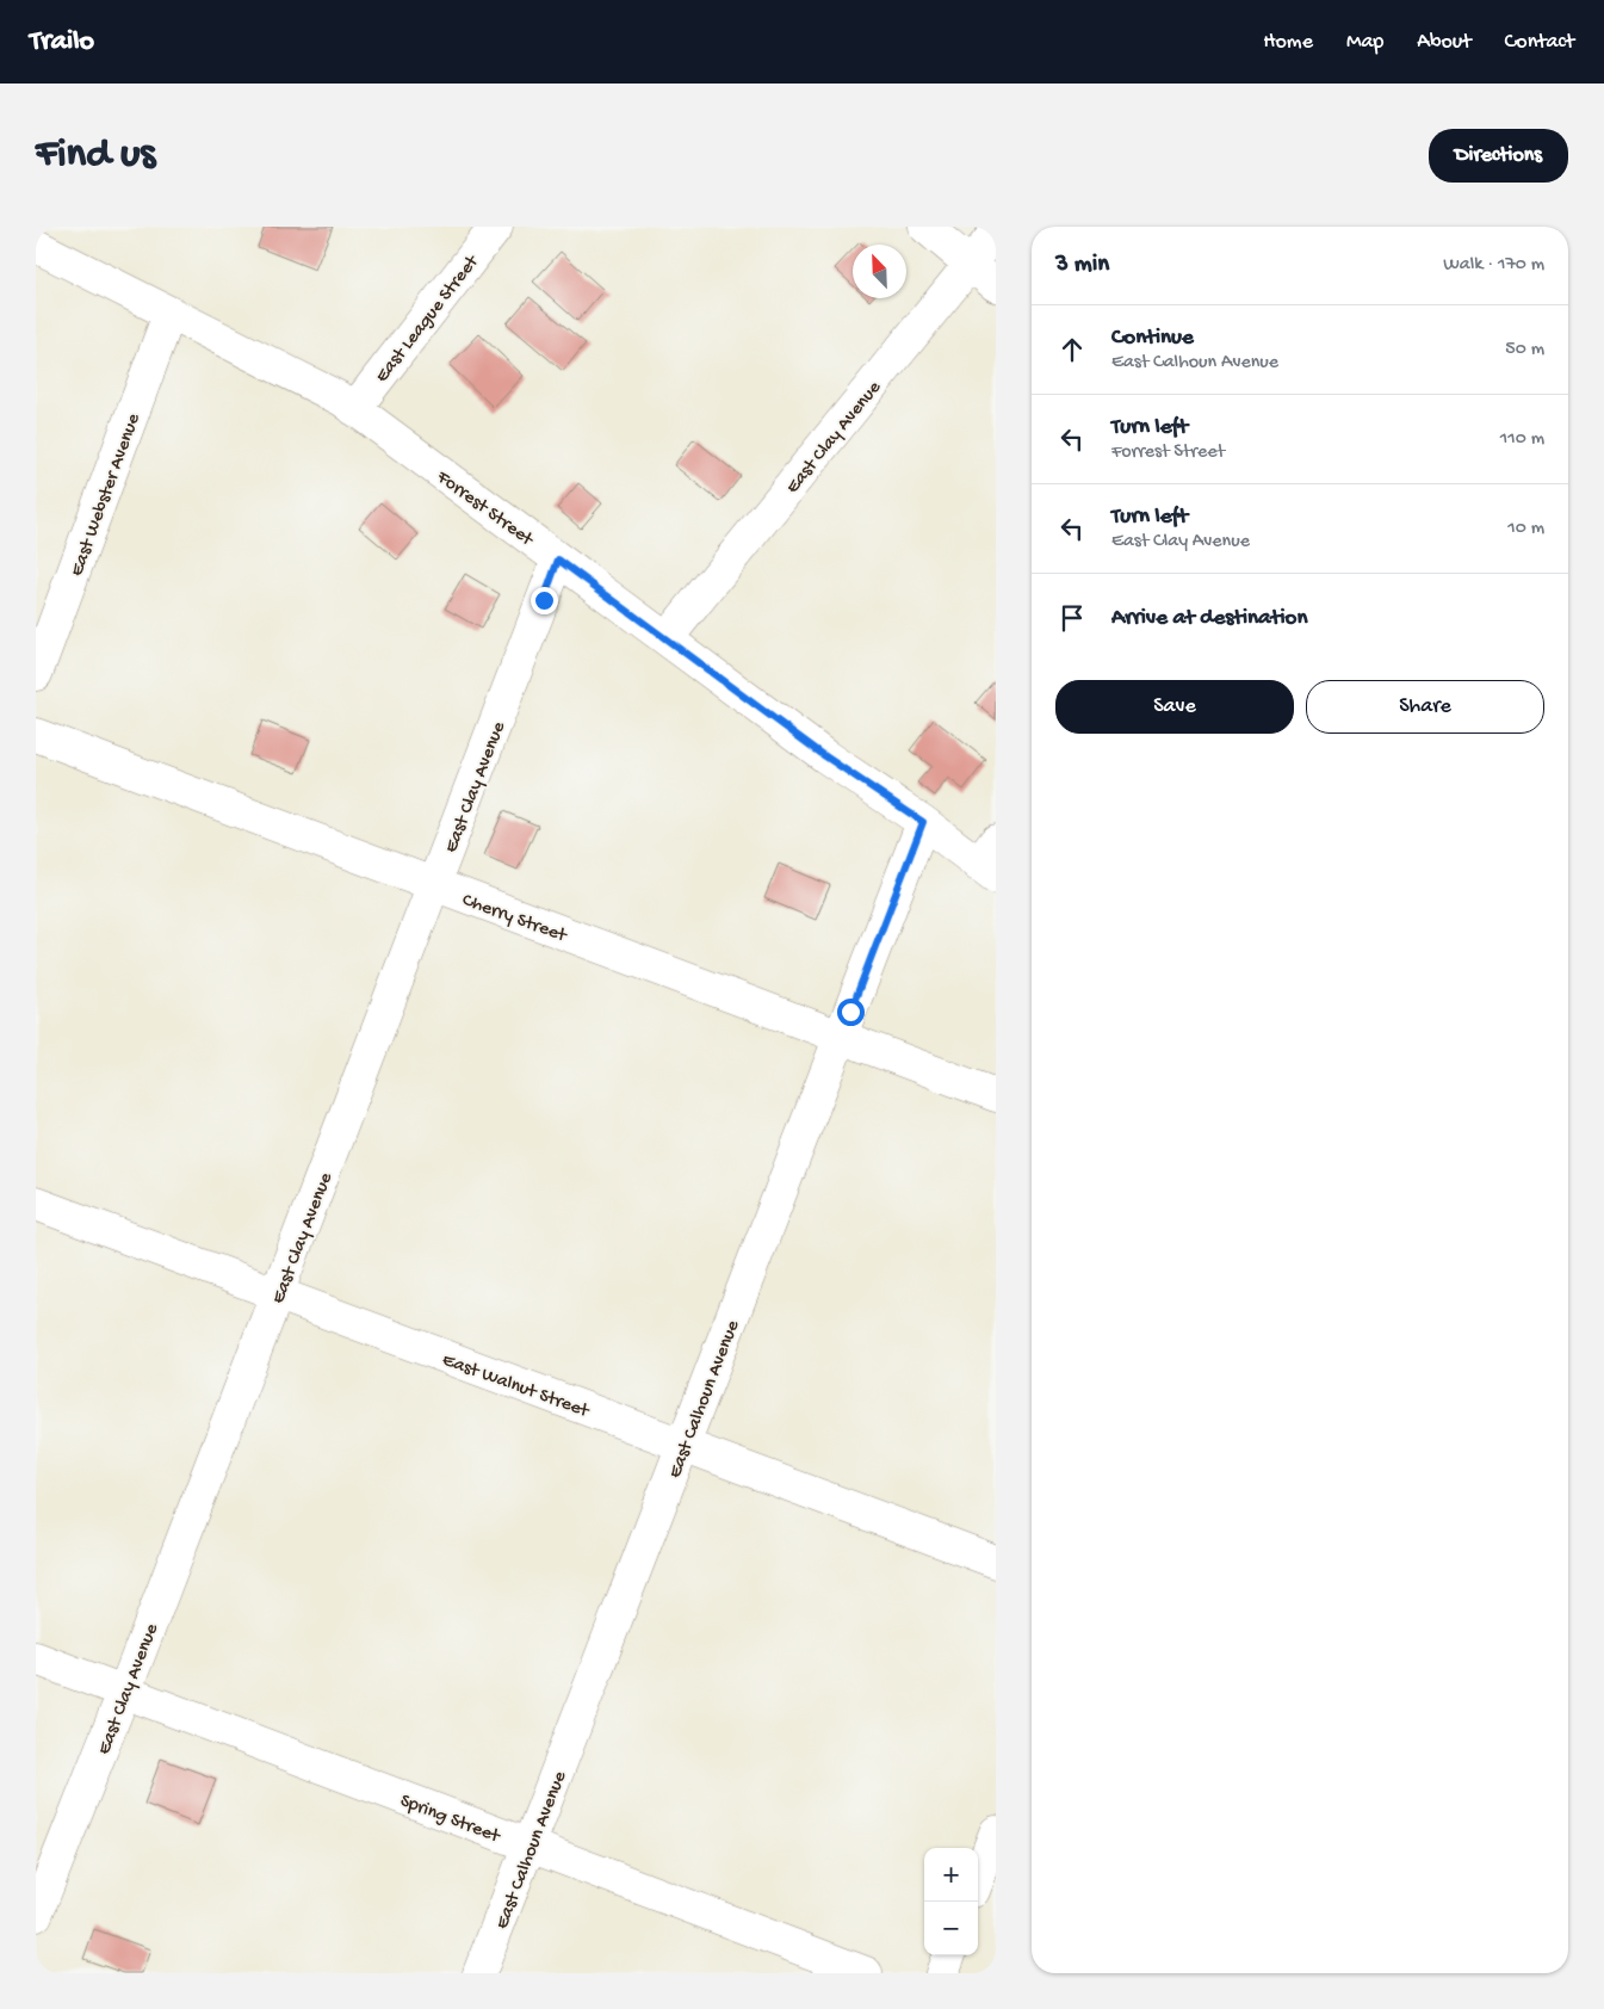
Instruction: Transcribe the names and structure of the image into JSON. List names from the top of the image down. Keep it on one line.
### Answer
{"streets":{"street":["East League Street","East Clay Avenue","East Webster Avenue","Forrest Street","Cherry Street","East Walnut Street","East Calhoun Avenue","Spring Street"]},"crossings":[["East League Street","Forrest Street"],["East Clay Avenue","Forrest Street"],["East Clay Avenue","Cherry Street"],["East Clay Avenue","East Walnut Street"],["East Clay Avenue","Spring Street"],["East Webster Avenue","Forrest Street"],["Forrest Street","East Calhoun Avenue"],["Cherry Street","East Calhoun Avenue"],["East Walnut Street","East Calhoun Avenue"],["East Calhoun Avenue","Spring Street"]],"north":"top left","page":{"header":"Trailo","nav":["Home","Map","About","Contact"],"buttons":["Directions",["Save","Share"]],"title":"Find us","heading":["3 min","Walk · 170 m"],"list":[["Continue","East Calhoun Avenue","50 m"],["Turn left","Forrest Street","110 m"],["Turn left","East Clay Avenue","10 m"],"Arrive at destination"],"map_buttons":["+","−"]}}
